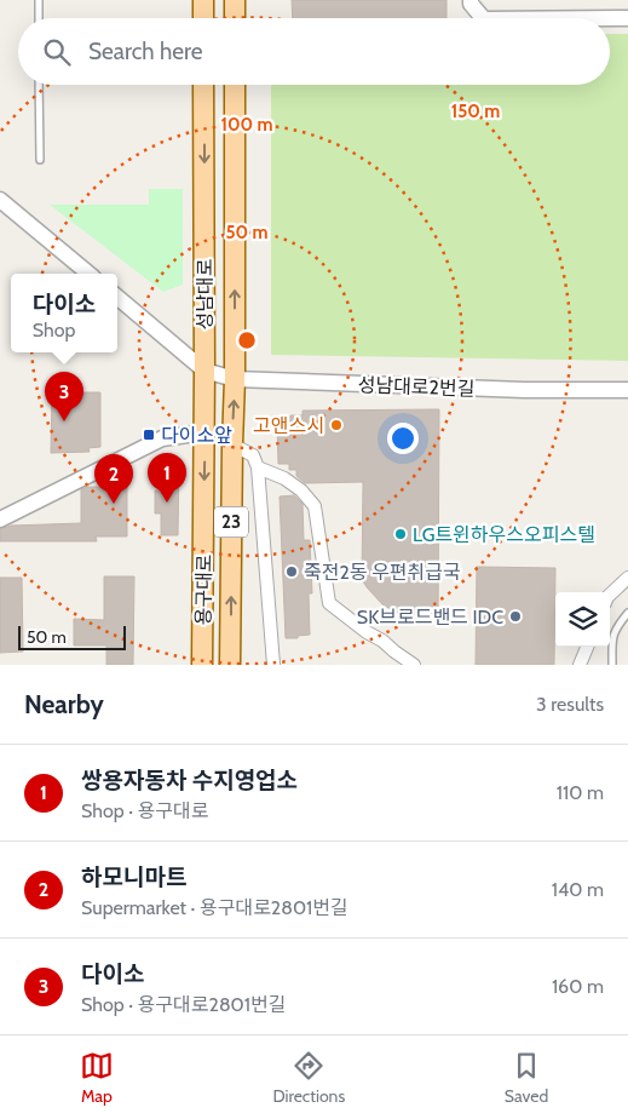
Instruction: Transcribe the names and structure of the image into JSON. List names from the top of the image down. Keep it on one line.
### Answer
{"streets":{"main road":["성남대로","23","용구대로"],"street":["성남대로2번길"]},"crossings":[["성남대로","성남대로2번길"],["성남대로","용구대로"],["성남대로2번길","용구대로"]],"places":{"other":["고앤스시","LG트윈하우스오피스텔","죽전2동 우편취급국","SK브로드밴드 IDC"],"transit":["다이소앞"]},"scale_bar":"50 m","page":{"search":"Search here","popup":["다이소","Shop"],"pins":["3","1","2"],"scale":"50 m","heading":["Nearby","3 results"],"list":[{"mark":"1","name":"쌍용자동차 수지영업소","note":"Shop · 용구대로","value":"110 m"},{"mark":"2","name":"하모니마트","note":"Supermarket · 용구대로2801번길","value":"140 m"},{"mark":"3","name":"다이소","note":"Shop · 용구대로2801번길","value":"160 m"}],"nav":["Map","Directions","Saved"]},"rings":["150 m","100 m","50 m"]}
